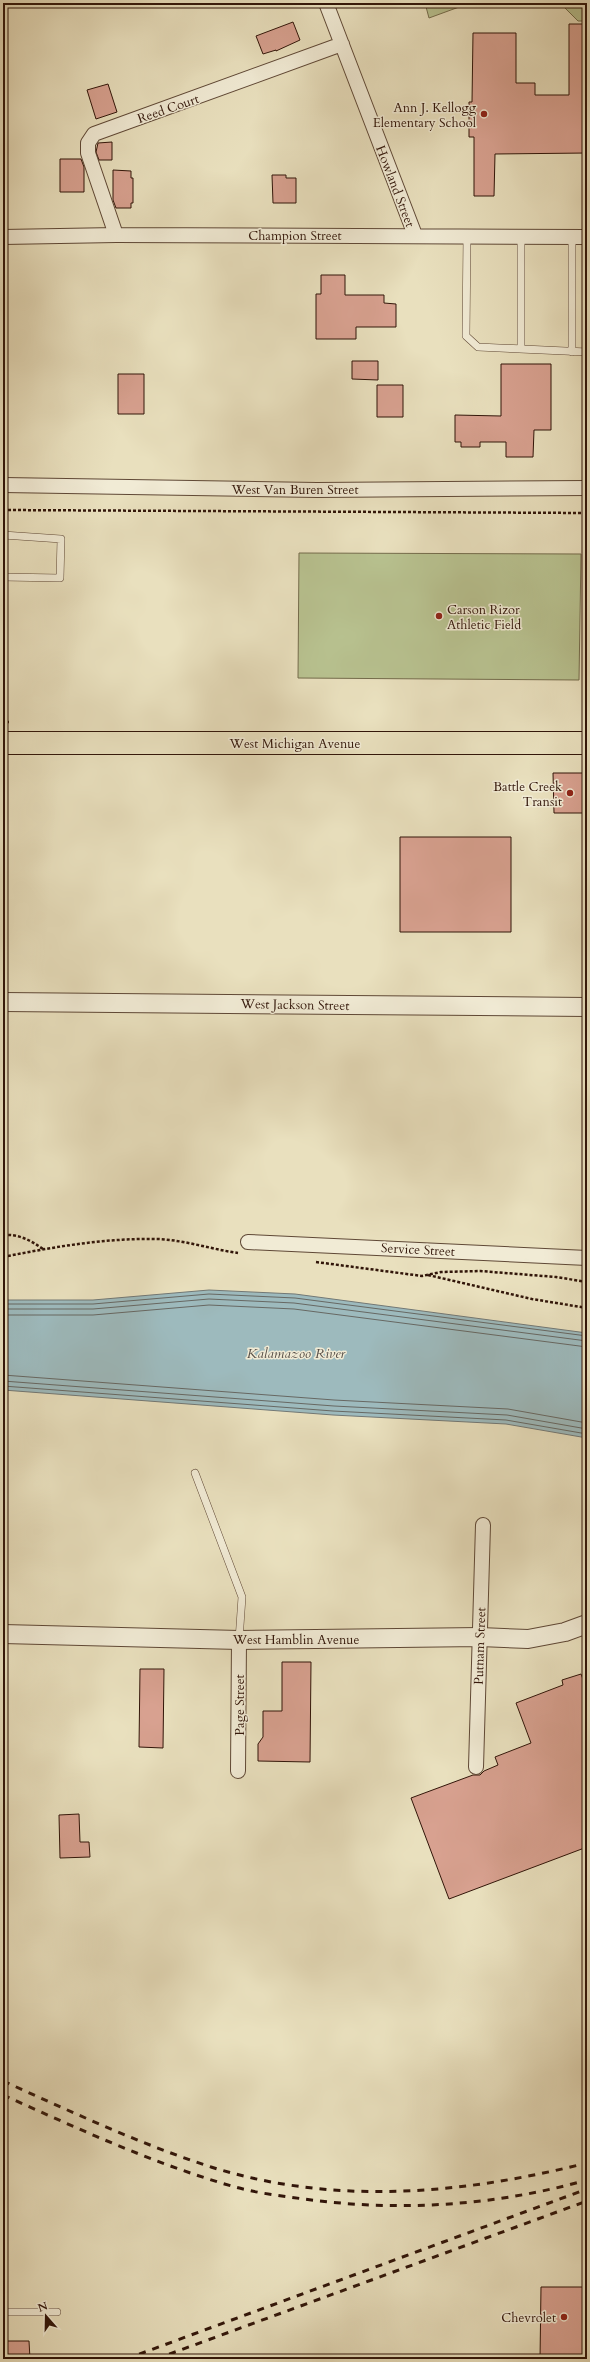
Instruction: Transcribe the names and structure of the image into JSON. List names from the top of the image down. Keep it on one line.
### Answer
{"streets":{"highway":["West Michigan Avenue"],"street":["Reed Court","Howland Street","Champion Street","West Van Buren Street","West Jackson Street","Service Street","West Hamblin Avenue","Putnam Street","Page Street"]},"crossings":[["Reed Court","Howland Street"],["Reed Court","Champion Street"],["Howland Street","Champion Street"],["West Hamblin Avenue","Putnam Street"],["West Hamblin Avenue","Page Street"]],"water":["Kalamazoo River"],"places":["Ann J. Kellogg Elementary School","Carson Rizor Athletic Field","Battle Creek Transit","Chevrolet"],"north":"top"}
